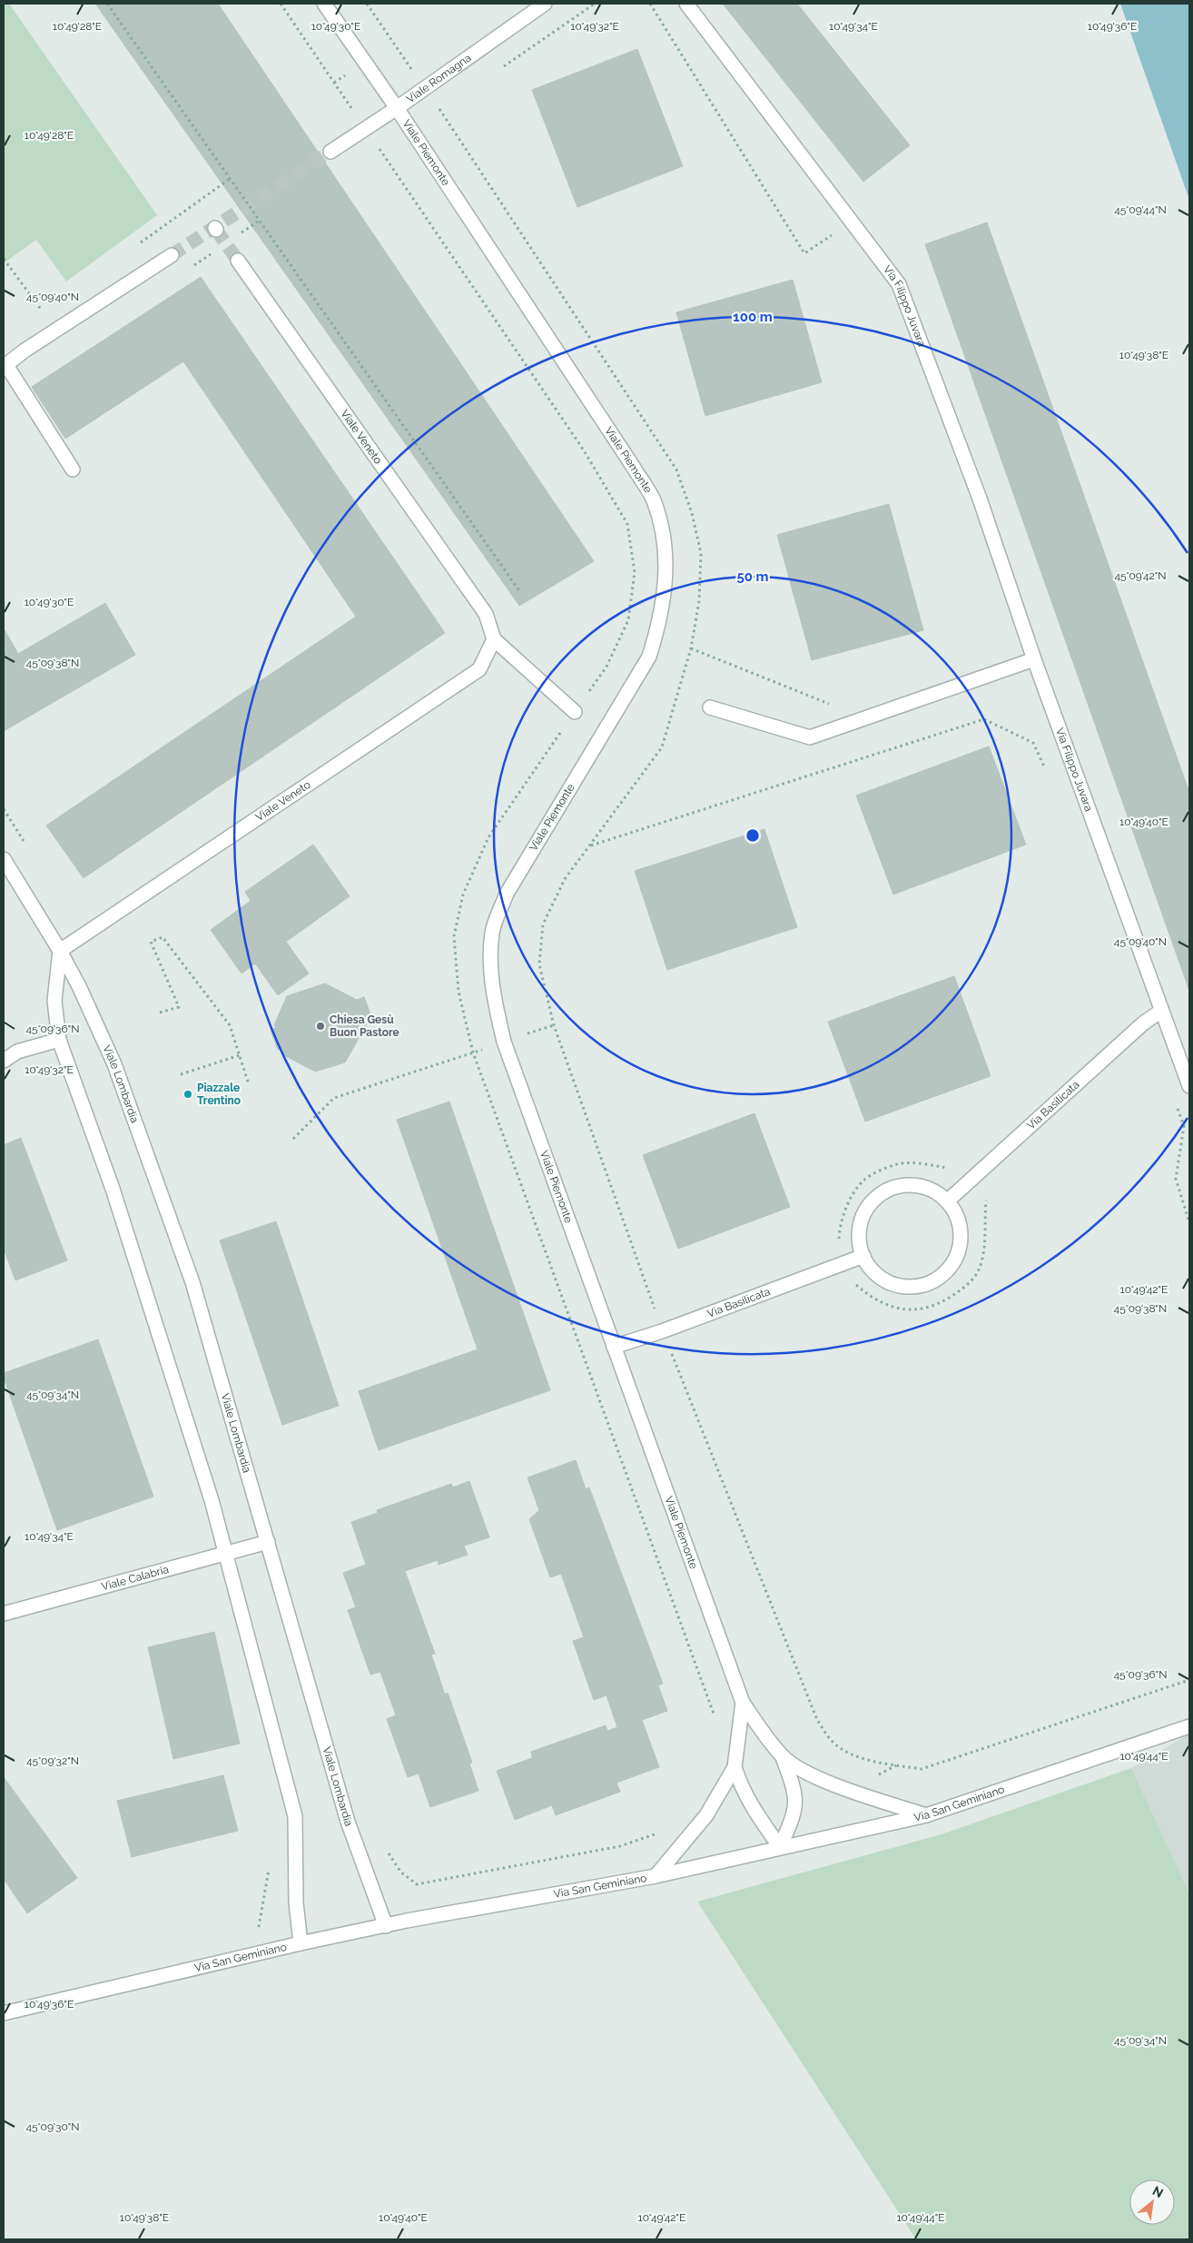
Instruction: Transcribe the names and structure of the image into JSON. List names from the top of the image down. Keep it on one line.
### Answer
{"streets":{"street":["Viale Romagna","Viale Piemonte","Via Filippo Juvara","Viale Veneto","Viale Lombardia","Via Basilicata","Viale Calabria","Via San Geminiano"]},"crossings":[["Viale Romagna","Viale Piemonte"],["Viale Piemonte","Via Basilicata"],["Viale Piemonte","Via San Geminiano"],["Via Filippo Juvara","Via Basilicata"],["Viale Veneto","Viale Lombardia"],["Viale Lombardia","Viale Calabria"],["Viale Lombardia","Via San Geminiano"]],"places":["Chiesa Gesù Buon Pastore","Piazzale Trentino"],"north":"top right","coordinates":["10°49'28\"E","10°49'30\"E","10°49'32\"E","10°49'34\"E","10°49'36\"E","45°09'44\"N","45°09'40\"N","10°49'38\"E","45°09'42\"N","45°09'38\"N","10°49'40\"E","45°09'36\"N","10°49'42\"E","45°09'34\"N","10°49'44\"E","45°09'32\"N","45°09'30\"N"],"rings":["100 m","50 m"]}
